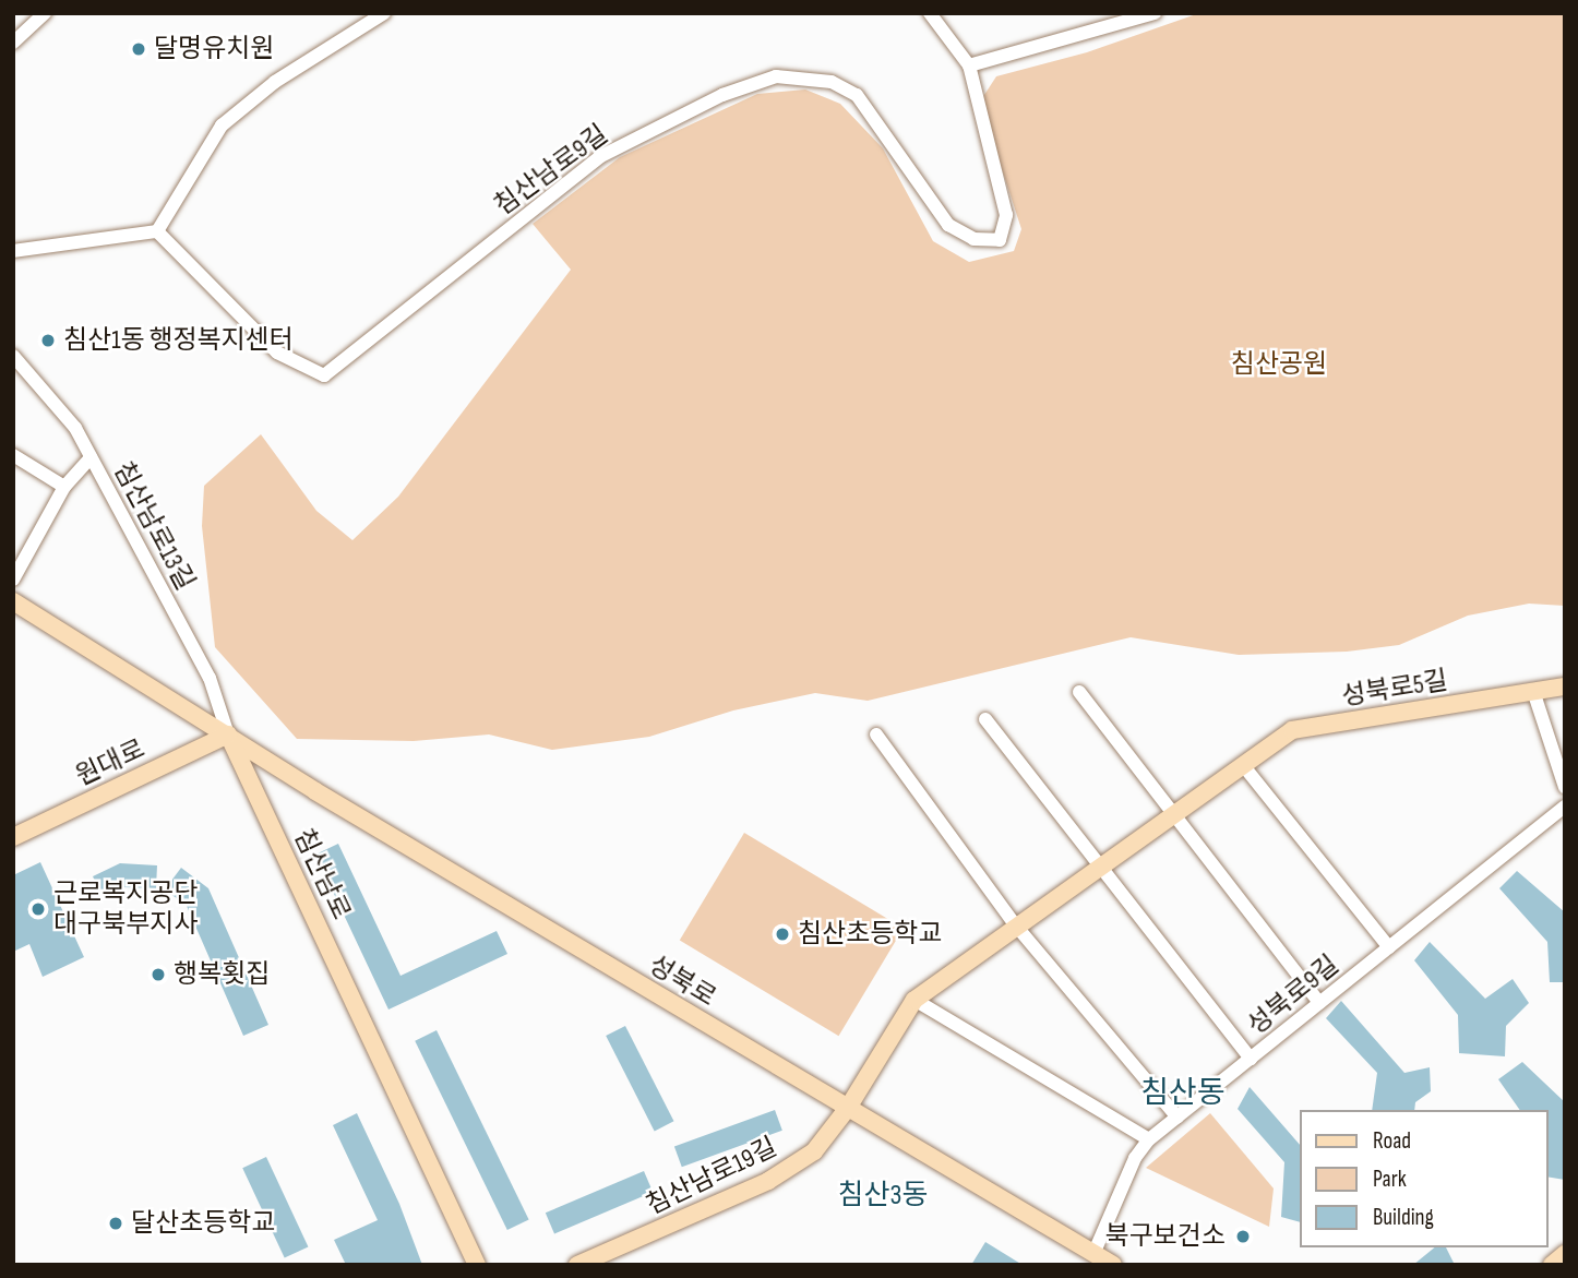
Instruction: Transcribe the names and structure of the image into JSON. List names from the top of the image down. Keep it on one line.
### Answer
{"streets":{"main road":["성북로5길","원대로","침산남로","성북로","침산남로19길"],"street":["침산남로9길","침산남로13길","성북로9길"]},"crossings":[["침산남로13길","원대로"],["침산남로13길","침산남로"],["침산남로13길","성북로"],["성북로5길","성북로"],["성북로5길","침산남로19길"],["원대로","침산남로"],["원대로","성북로"],["침산남로","성북로"],["성북로","성북로9길"],["성북로","침산남로19길"]],"districts":["침산동","침산3동"],"parks":["침산공원"],"places":["달명유치원","침산1동 행정복지센터","근로복지공단 대구북부지사","침산초등학교","행복횟집","달산초등학교","북구보건소"],"legend":["Road","Park","Building"]}
